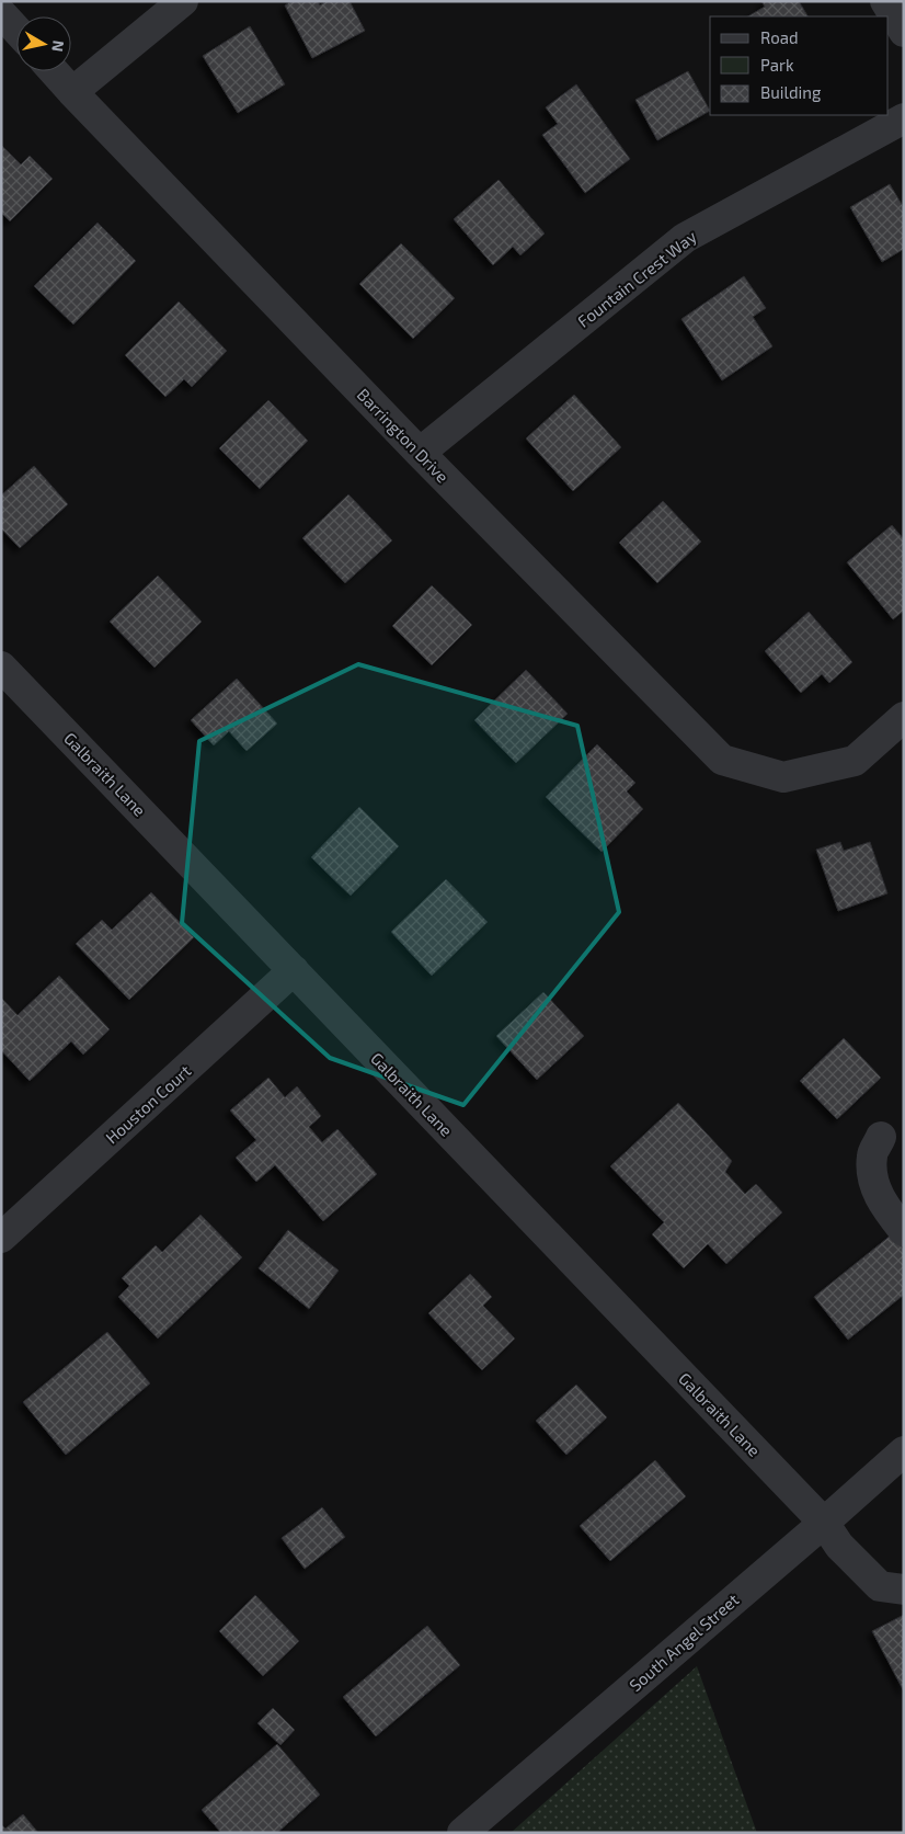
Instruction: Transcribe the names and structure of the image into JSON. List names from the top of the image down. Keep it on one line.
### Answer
{"streets":{"street":["Fountain Crest Way","Barrington Drive","Galbraith Lane","Houston Court","South Angel Street"]},"crossings":[["Fountain Crest Way","Barrington Drive"],["Galbraith Lane","Houston Court"],["Galbraith Lane","South Angel Street"]],"legend":["Road","Park","Building"],"north":"right"}
